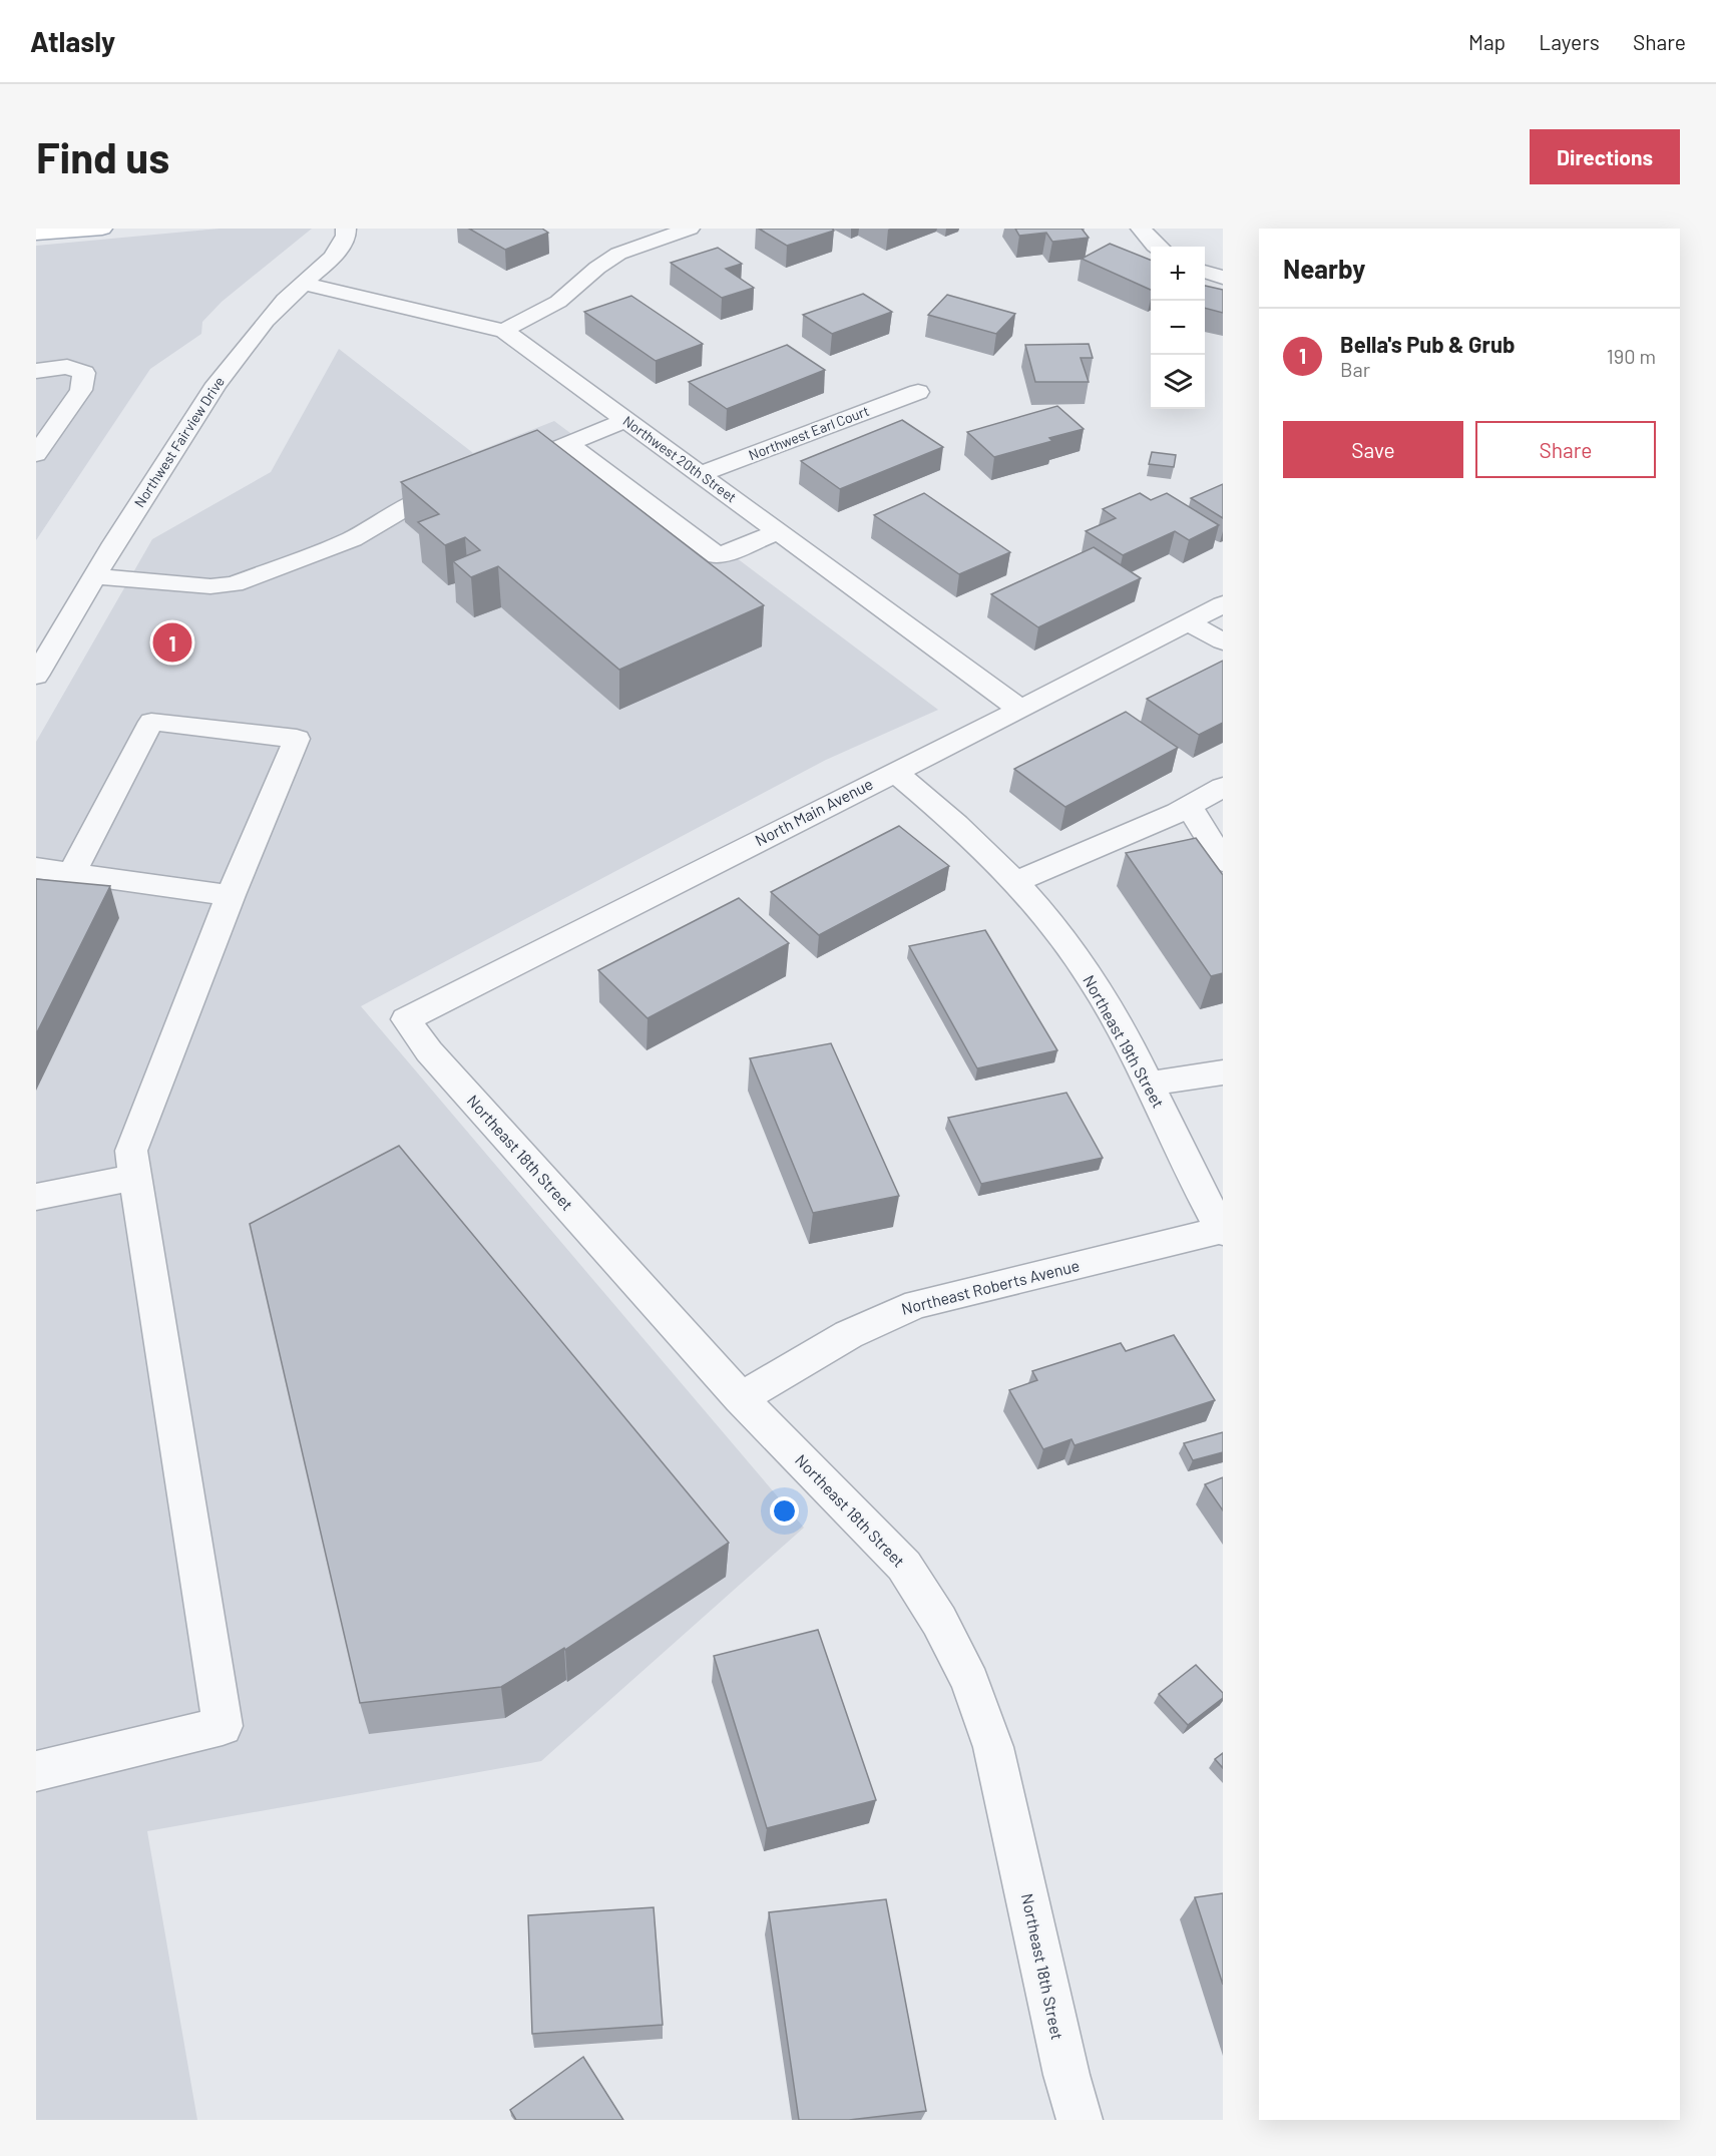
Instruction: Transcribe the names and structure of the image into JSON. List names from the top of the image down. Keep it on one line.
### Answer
{"streets":{"street":["Northwest Earl Court","Northwest Fairview Drive","Northwest 20th Street","North Main Avenue","Northeast 19th Street","Northeast 18th Street","Northeast Roberts Avenue"]},"crossings":[["Northwest Earl Court","Northwest 20th Street"],["Northwest Fairview Drive","Northwest 20th Street"],["Northwest 20th Street","North Main Avenue"],["North Main Avenue","Northeast 19th Street"],["North Main Avenue","Northeast 18th Street"],["Northeast 19th Street","Northeast Roberts Avenue"],["Northeast 18th Street","Northeast Roberts Avenue"]],"page":{"header":"Atlasly","nav":["Map","Layers","Share"],"buttons":["Directions",["Save","Share"]],"title":"Find us","heading":"Nearby","map_buttons":["+","−"],"list":[{"mark":"1","name":"Bella's Pub & Grub","note":"Bar","value":"190 m"}],"pins":"1"}}
